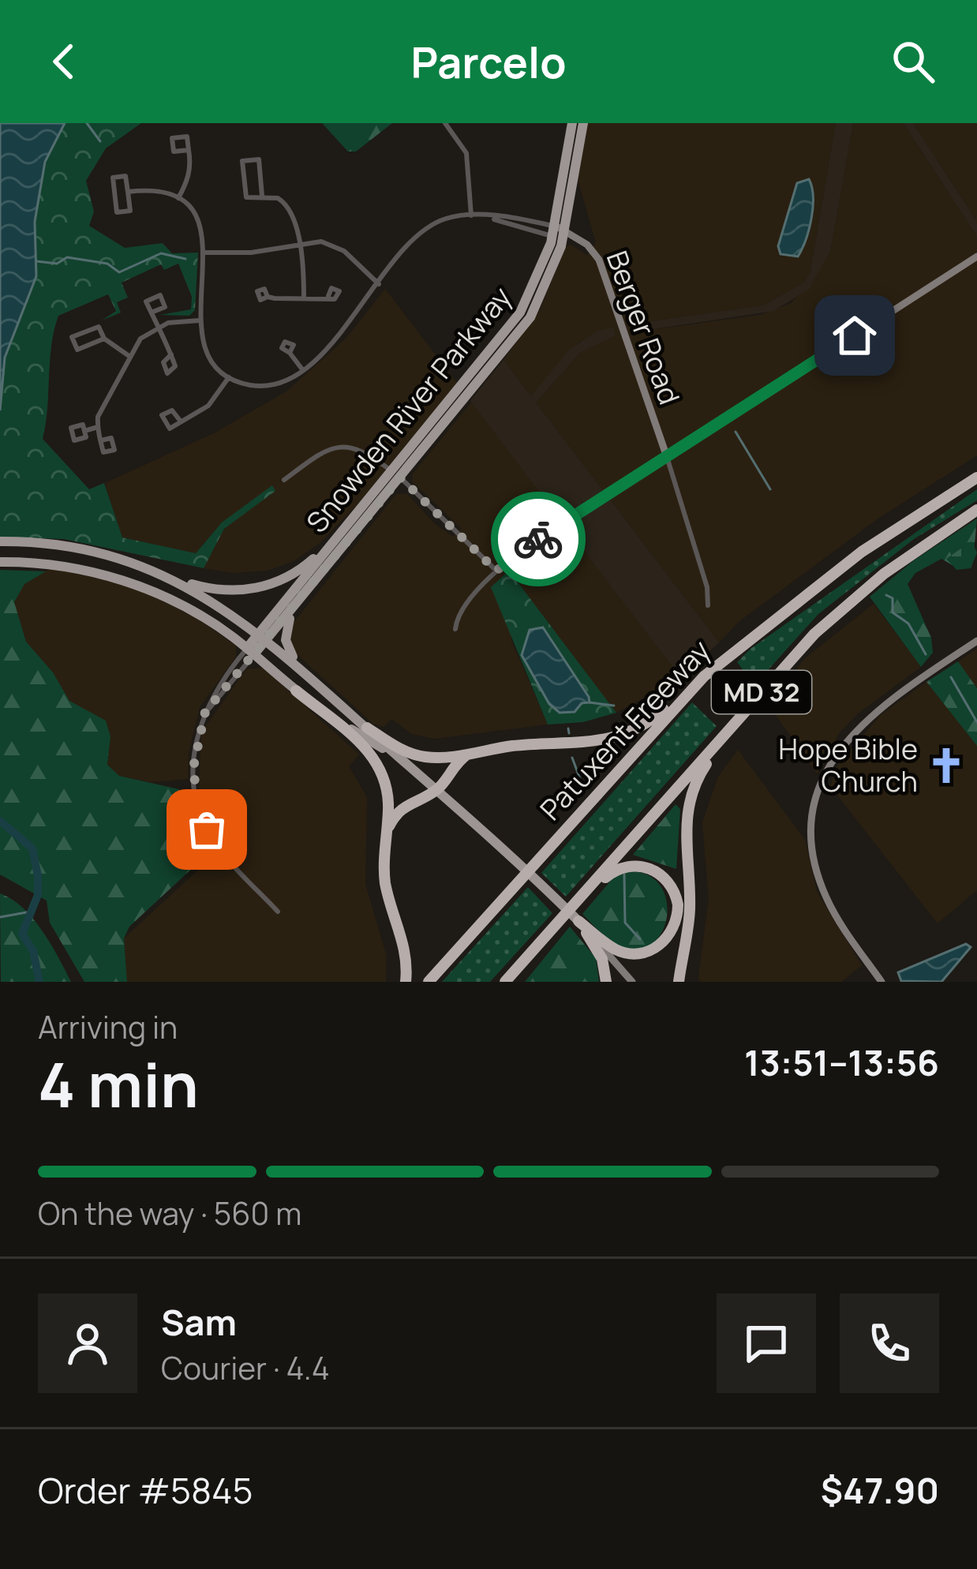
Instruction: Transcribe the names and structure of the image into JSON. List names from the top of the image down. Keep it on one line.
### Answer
{"streets":{"highway":["MD 32","Patuxent Freeway"],"main road":["Snowden River Parkway"],"street":["Berger Road"]},"crossings":[["Berger Road","Snowden River Parkway"]],"places":{"church":["Hope Bible Church"]},"page":{"header":"Parcelo","heading":["4 min","Arriving in","13:51–13:56"],"panel":["Sam","Courier · 4.4","Order #5845","$47.90"],"bar":"On the way · 560 m"}}
